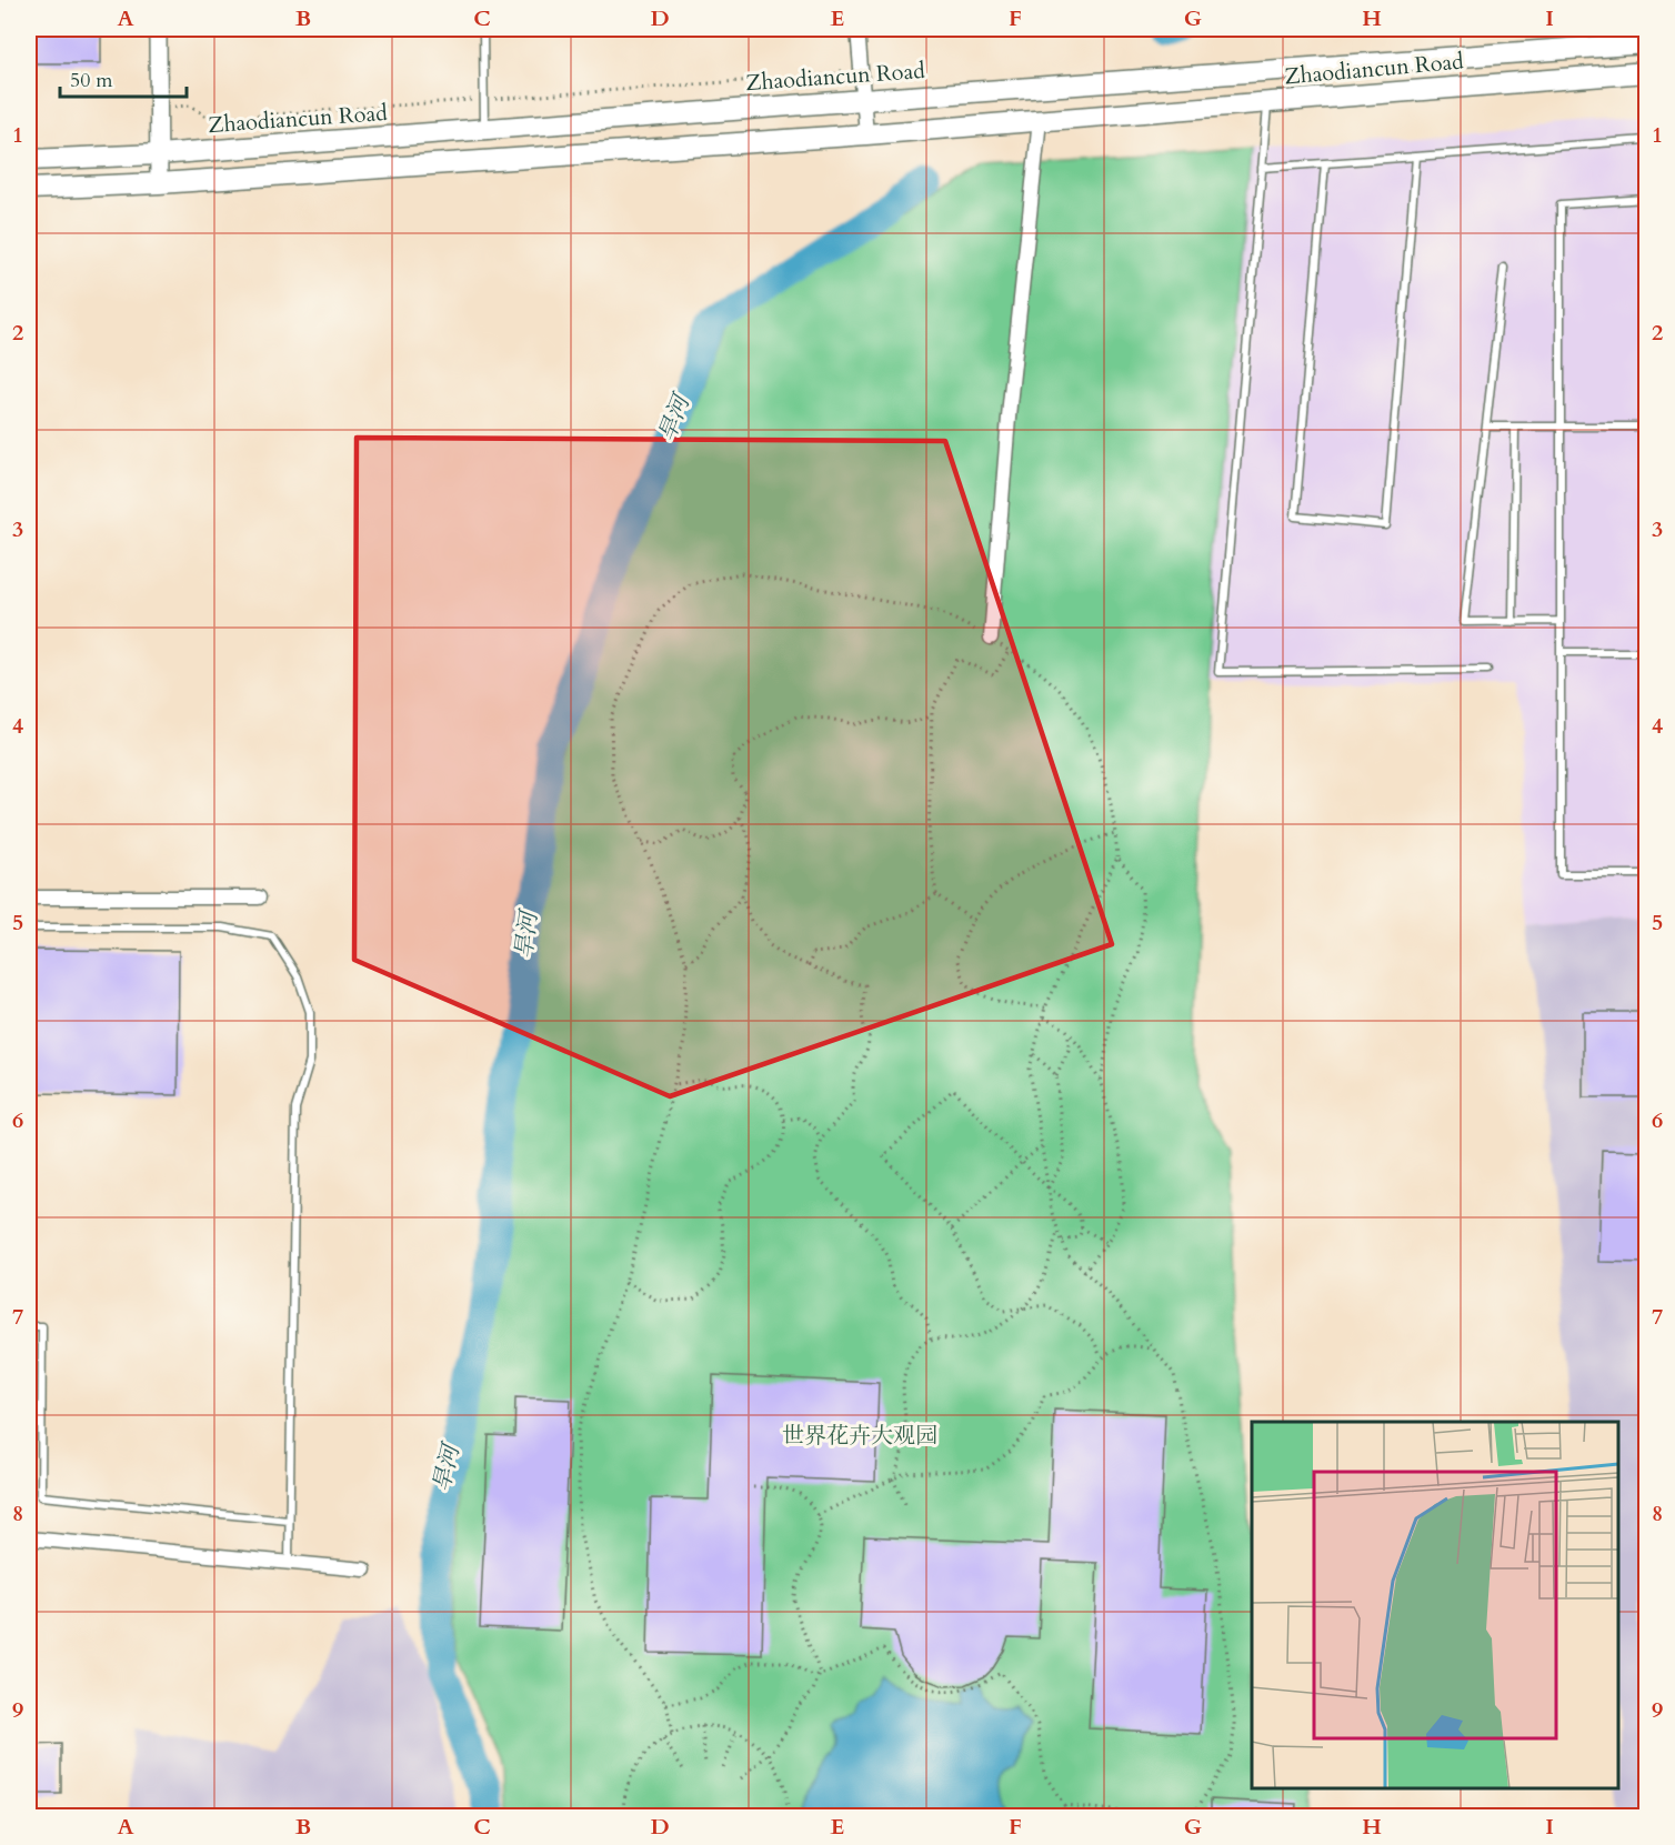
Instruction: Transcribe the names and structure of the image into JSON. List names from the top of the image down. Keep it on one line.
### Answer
{"streets":{"main road":["Zhaodiancun Road"]},"water":["旱河"],"parks":["世界花卉大观园"],"scale_bar":"50 m","grid":{"columns":["A","B","C","D","E","F","G","H","I"],"rows":["1","2","3","4","5","6","7","8","9"]}}
